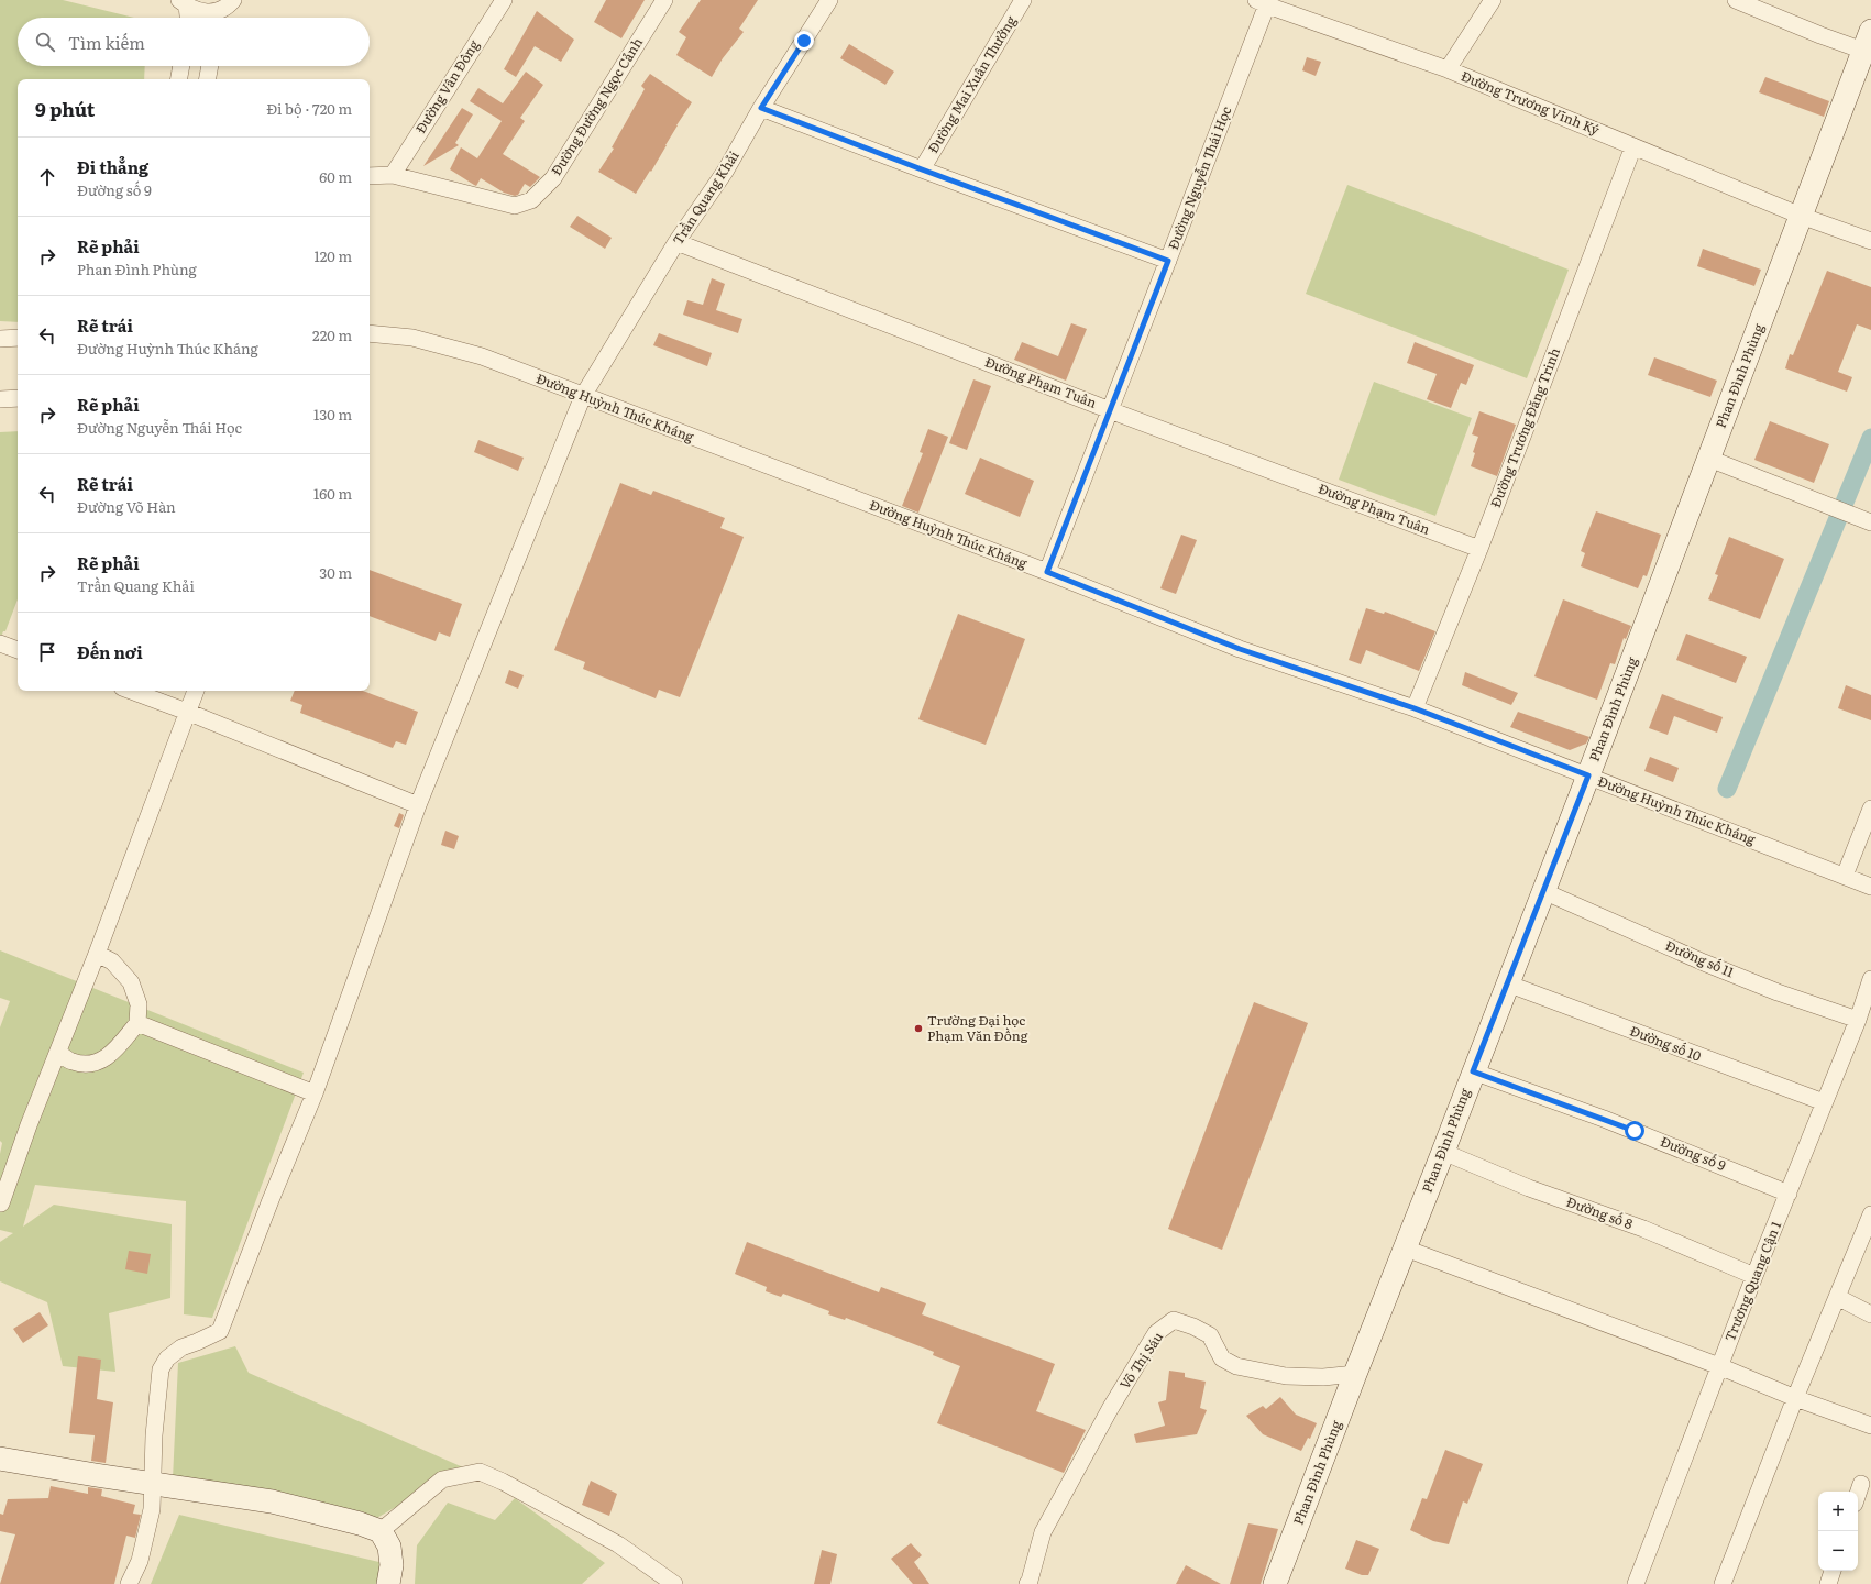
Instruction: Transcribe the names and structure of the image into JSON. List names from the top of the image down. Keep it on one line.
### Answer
{"streets":{"street":["Đường Mai Xuân Thưởng","Đường Vân Đông","Đường Trương Vĩnh Ký","Đường Đường Ngọc Cảnh","Đường Nguyễn Thái Học","Trần Quang Khải","Phan Đình Phùng","Đường Phạm Tuân","Đường Huỳnh Thúc Kháng","Đường Trương Đăng Trinh","Đường số 11","Đường số 10","Đường số 9","Đường số 8","Trương Quang Cận 1","Võ Thị Sáu"]},"crossings":[["Đường Vân Đông","Đường Đường Ngọc Cảnh"],["Đường Trương Vĩnh Ký","Đường Nguyễn Thái Học"],["Đường Trương Vĩnh Ký","Phan Đình Phùng"],["Đường Trương Vĩnh Ký","Đường Trương Đăng Trinh"],["Đường Nguyễn Thái Học","Đường Phạm Tuân"],["Đường Nguyễn Thái Học","Đường Huỳnh Thúc Kháng"],["Trần Quang Khải","Đường Phạm Tuân"],["Trần Quang Khải","Đường Huỳnh Thúc Kháng"],["Phan Đình Phùng","Đường Huỳnh Thúc Kháng"],["Phan Đình Phùng","Đường số 11"],["Phan Đình Phùng","Đường số 10"],["Phan Đình Phùng","Đường số 9"],["Phan Đình Phùng","Đường số 8"],["Phan Đình Phùng","Võ Thị Sáu"],["Đường Phạm Tuân","Đường Trương Đăng Trinh"],["Đường Huỳnh Thúc Kháng","Đường Trương Đăng Trinh"],["Đường số 11","Trương Quang Cận 1"],["Đường số 10","Trương Quang Cận 1"],["Đường số 9","Trương Quang Cận 1"],["Đường số 8","Trương Quang Cận 1"]],"places":["Trường Đại học Phạm Văn Đồng"],"page":{"search":"Tìm kiếm","heading":["9 phút","Đi bộ · 720 m"],"list":[["Đi thẳng","Đường số 9","60 m"],["Rẽ phải","Phan Đình Phùng","120 m"],["Rẽ trái","Đường Huỳnh Thúc Kháng","220 m"],["Rẽ phải","Đường Nguyễn Thái Học","130 m"],["Rẽ trái","Đường Võ Hàn","160 m"],["Rẽ phải","Trần Quang Khải","30 m"],"Đến nơi"],"map_buttons":["+","−"]}}
